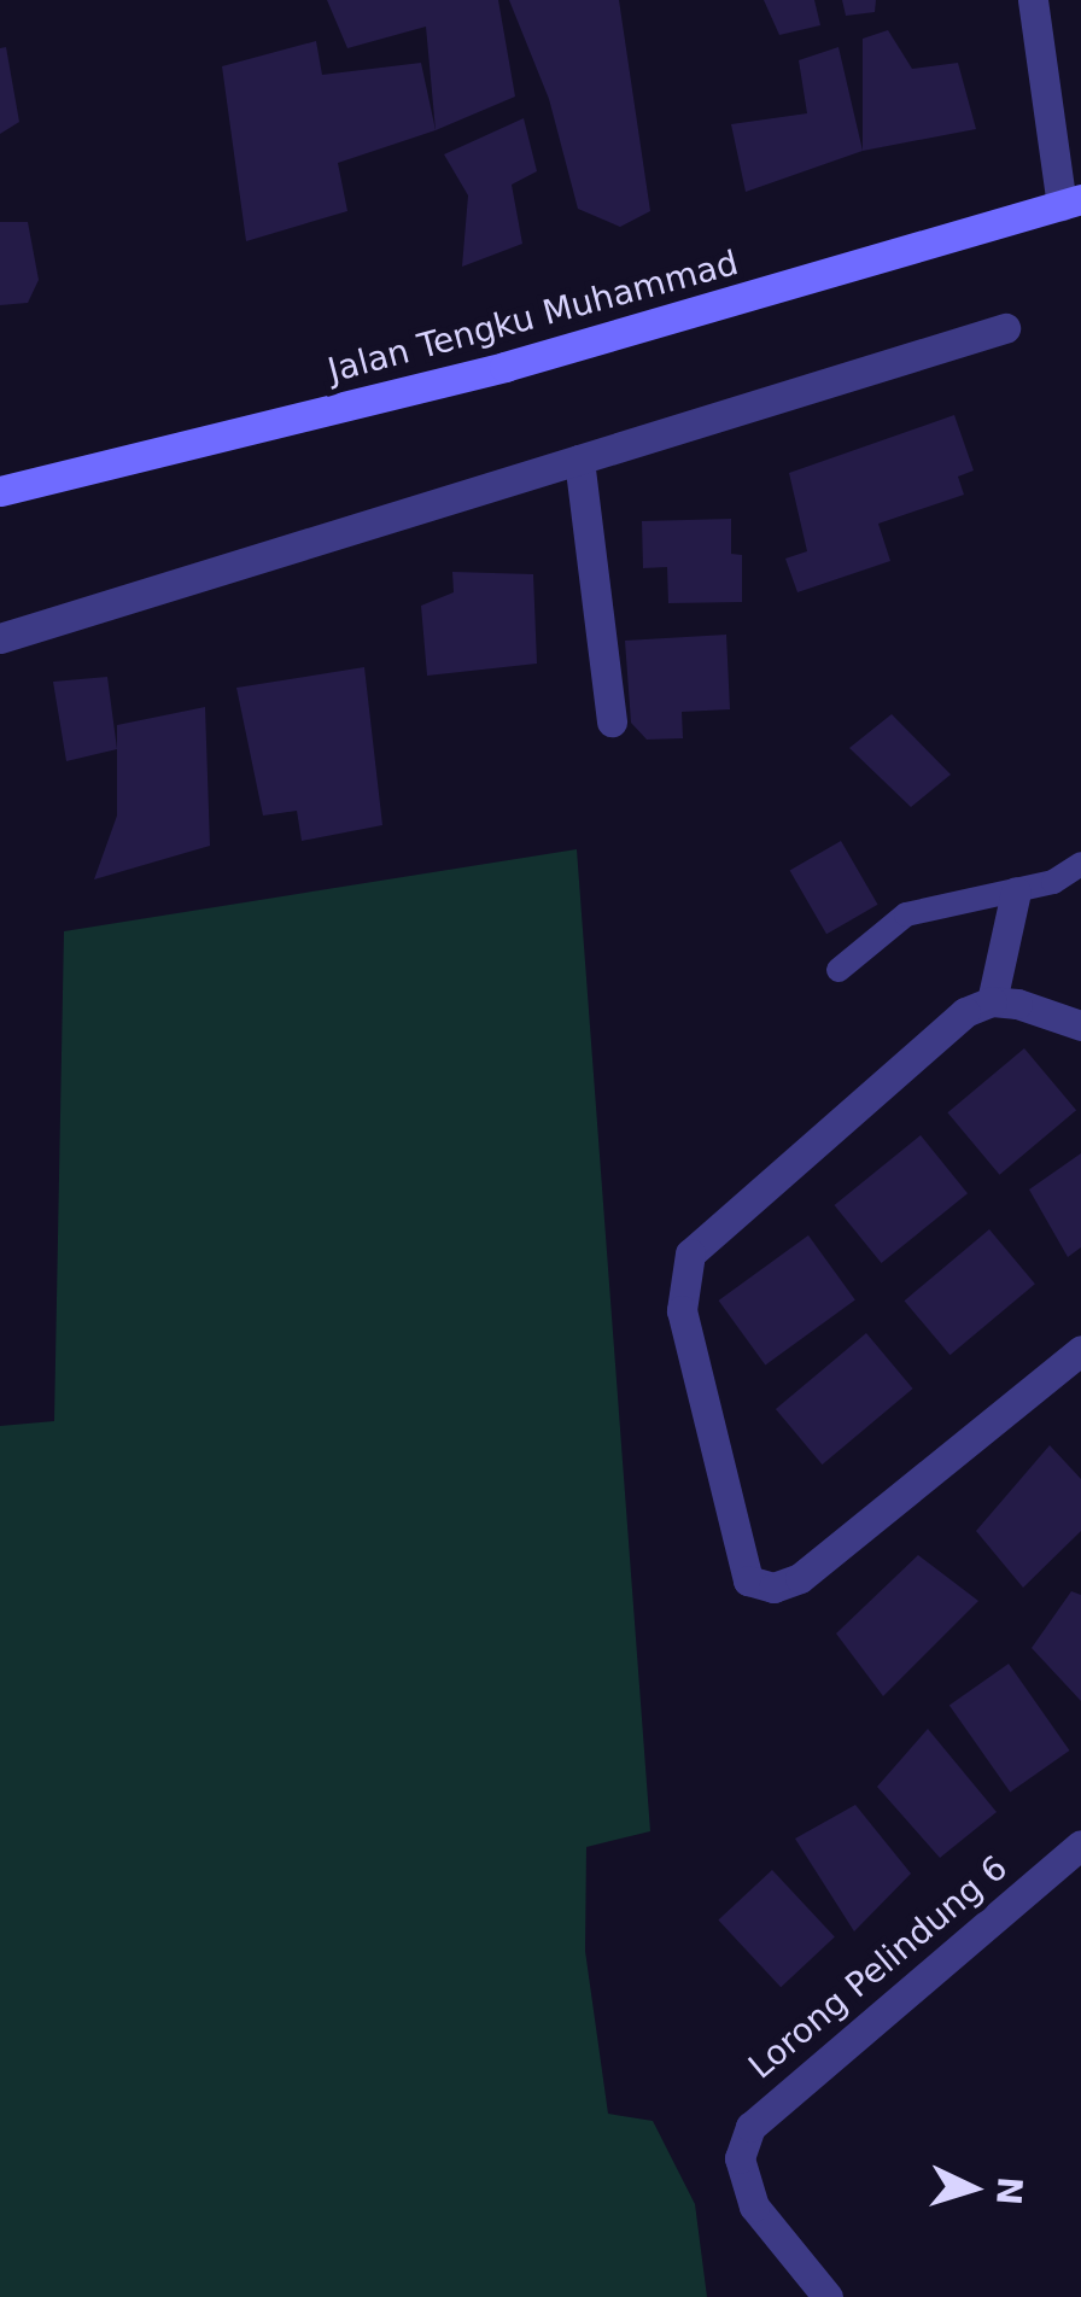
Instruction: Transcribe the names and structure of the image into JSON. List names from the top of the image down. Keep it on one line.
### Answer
{"streets":{"main road":["Jalan Tengku Muhammad"],"street":["Lorong Pelindung 6"]},"north":"right"}
